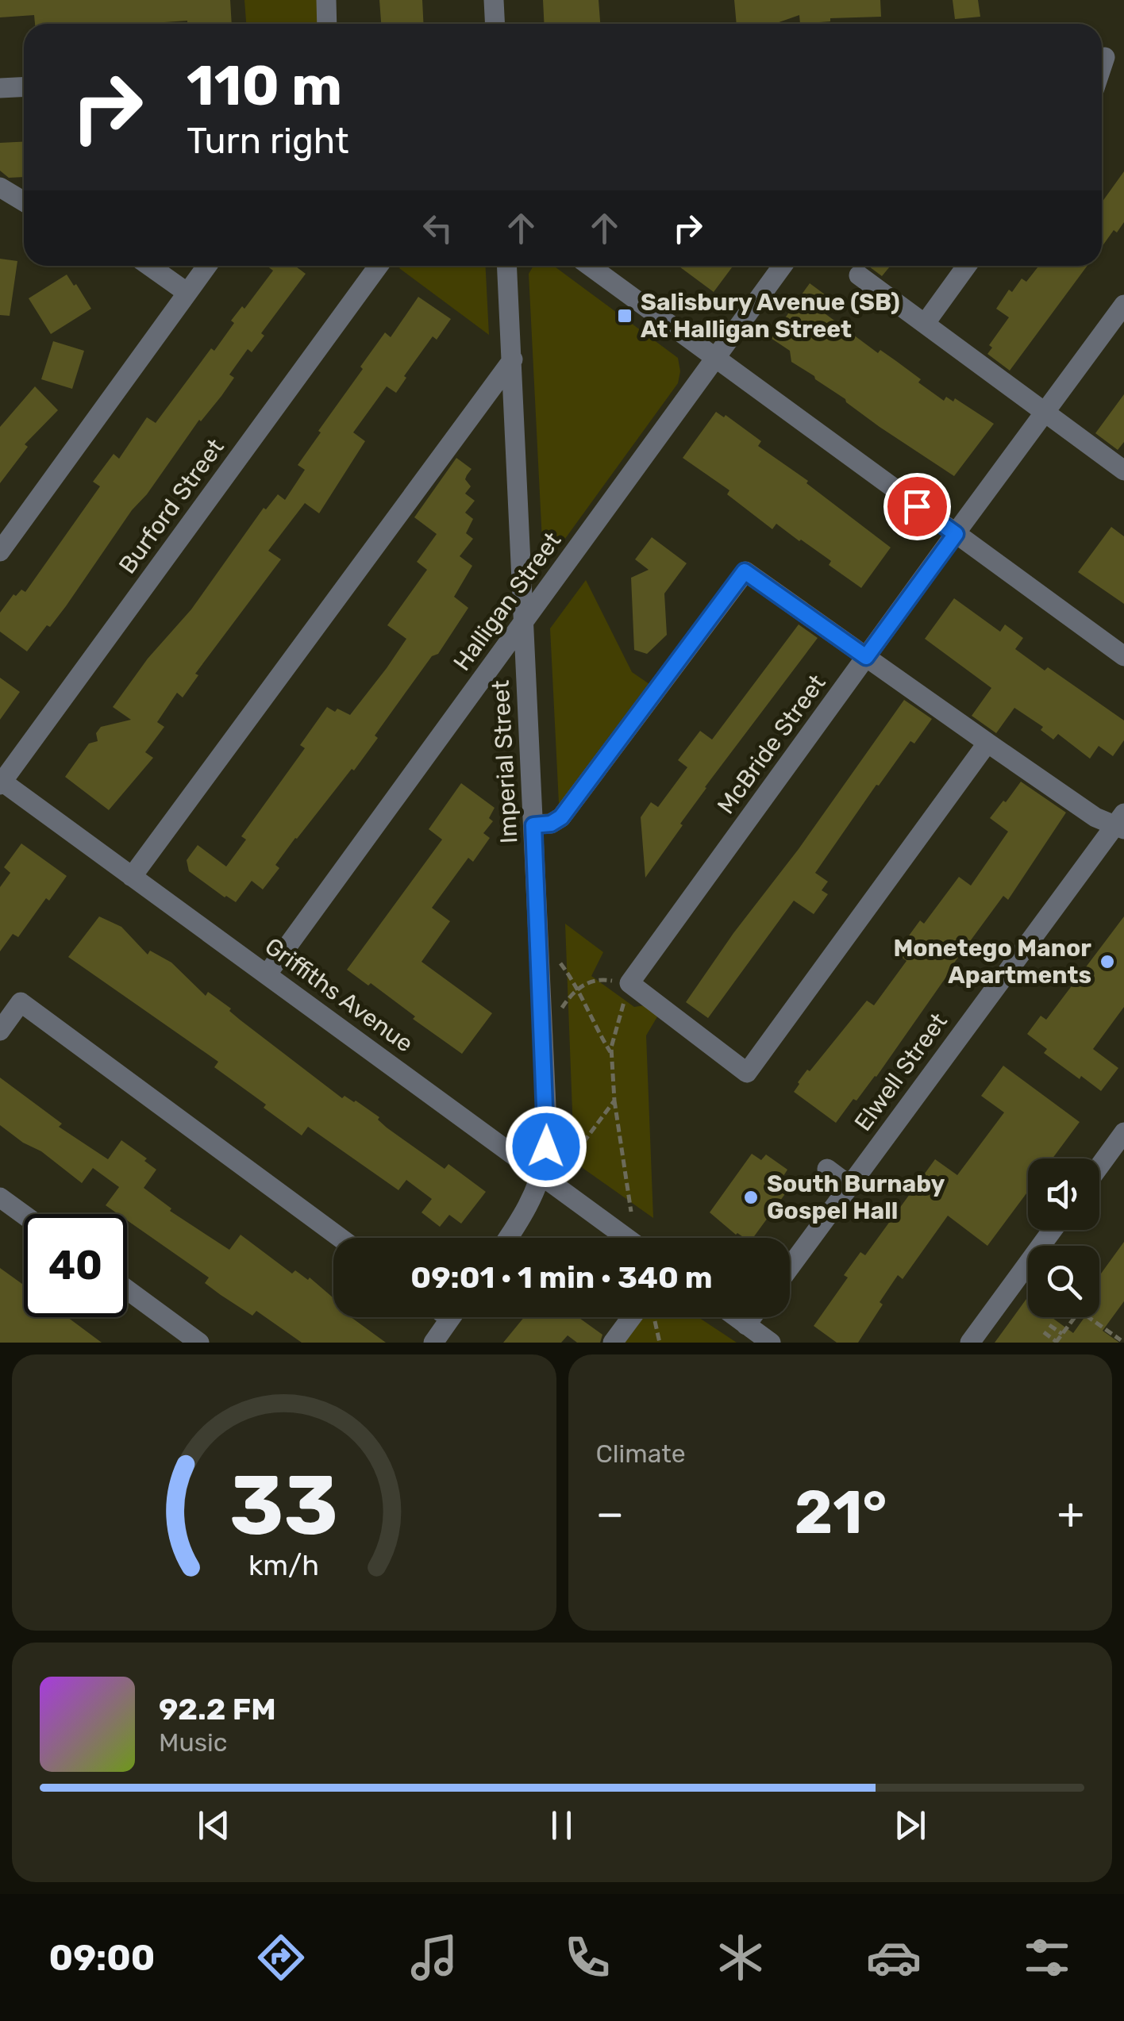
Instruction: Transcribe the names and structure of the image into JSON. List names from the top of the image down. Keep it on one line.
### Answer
{"streets":{"street":["Burford Street","Halligan Street","McBride Street","Imperial Street","Griffiths Avenue","Elwell Street"]},"crossings":[["Burford Street","Griffiths Avenue"],["Halligan Street","Imperial Street"],["Halligan Street","Griffiths Avenue"],["Imperial Street","Griffiths Avenue"]],"places":{"transit":["Salisbury Avenue (SB) At Halligan Street"],"other":["Monetego Manor Apartments","South Burnaby Gospel Hall"]},"page":{"turn":["110 m","Turn right"],"limit":"40","trip":"09:01 · 1 min · 340 m","tile":"Climate","heat":["−","21°","+"],"song":["92.2 FM","Music"],"tabs":"09:00","gauge":["33","km/h"]}}
